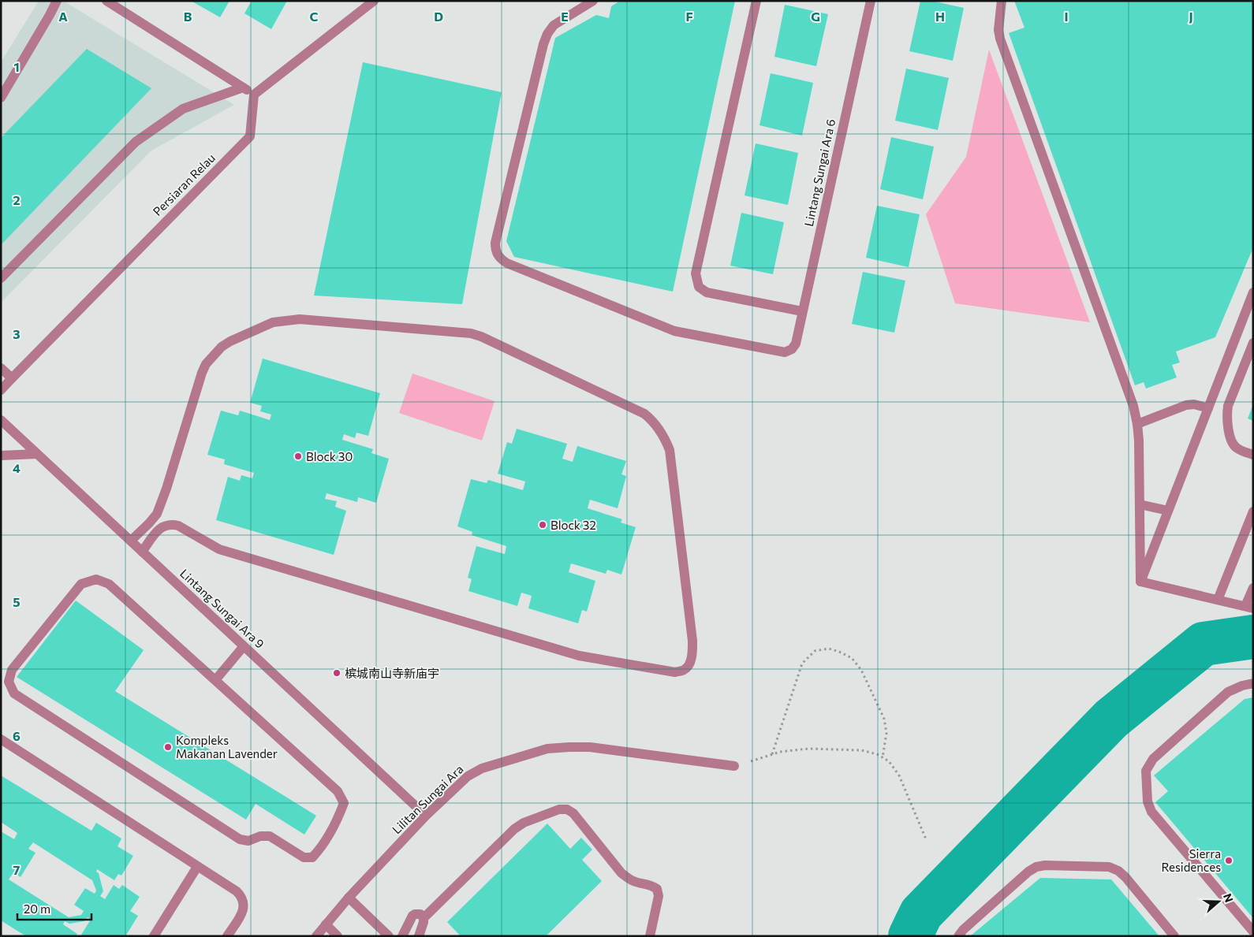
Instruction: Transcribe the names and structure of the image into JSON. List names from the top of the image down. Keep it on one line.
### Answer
{"streets":{"street":["Lintang Sungai Ara 6","Persiaran Relau","Lintang Sungai Ara 9","Lilitan Sungai Ara"]},"crossings":[["Lintang Sungai Ara 9","Lilitan Sungai Ara"]],"places":["Block 30","Block 32","槟城南山寺新庙宇","Kompleks Makanan Lavender","Sierra Residences"],"scale_bar":"20 m","north":"right","grid":{"columns":["A","B","C","D","E","F","G","H","I","J"],"rows":["1","2","3","4","5","6","7"]}}
